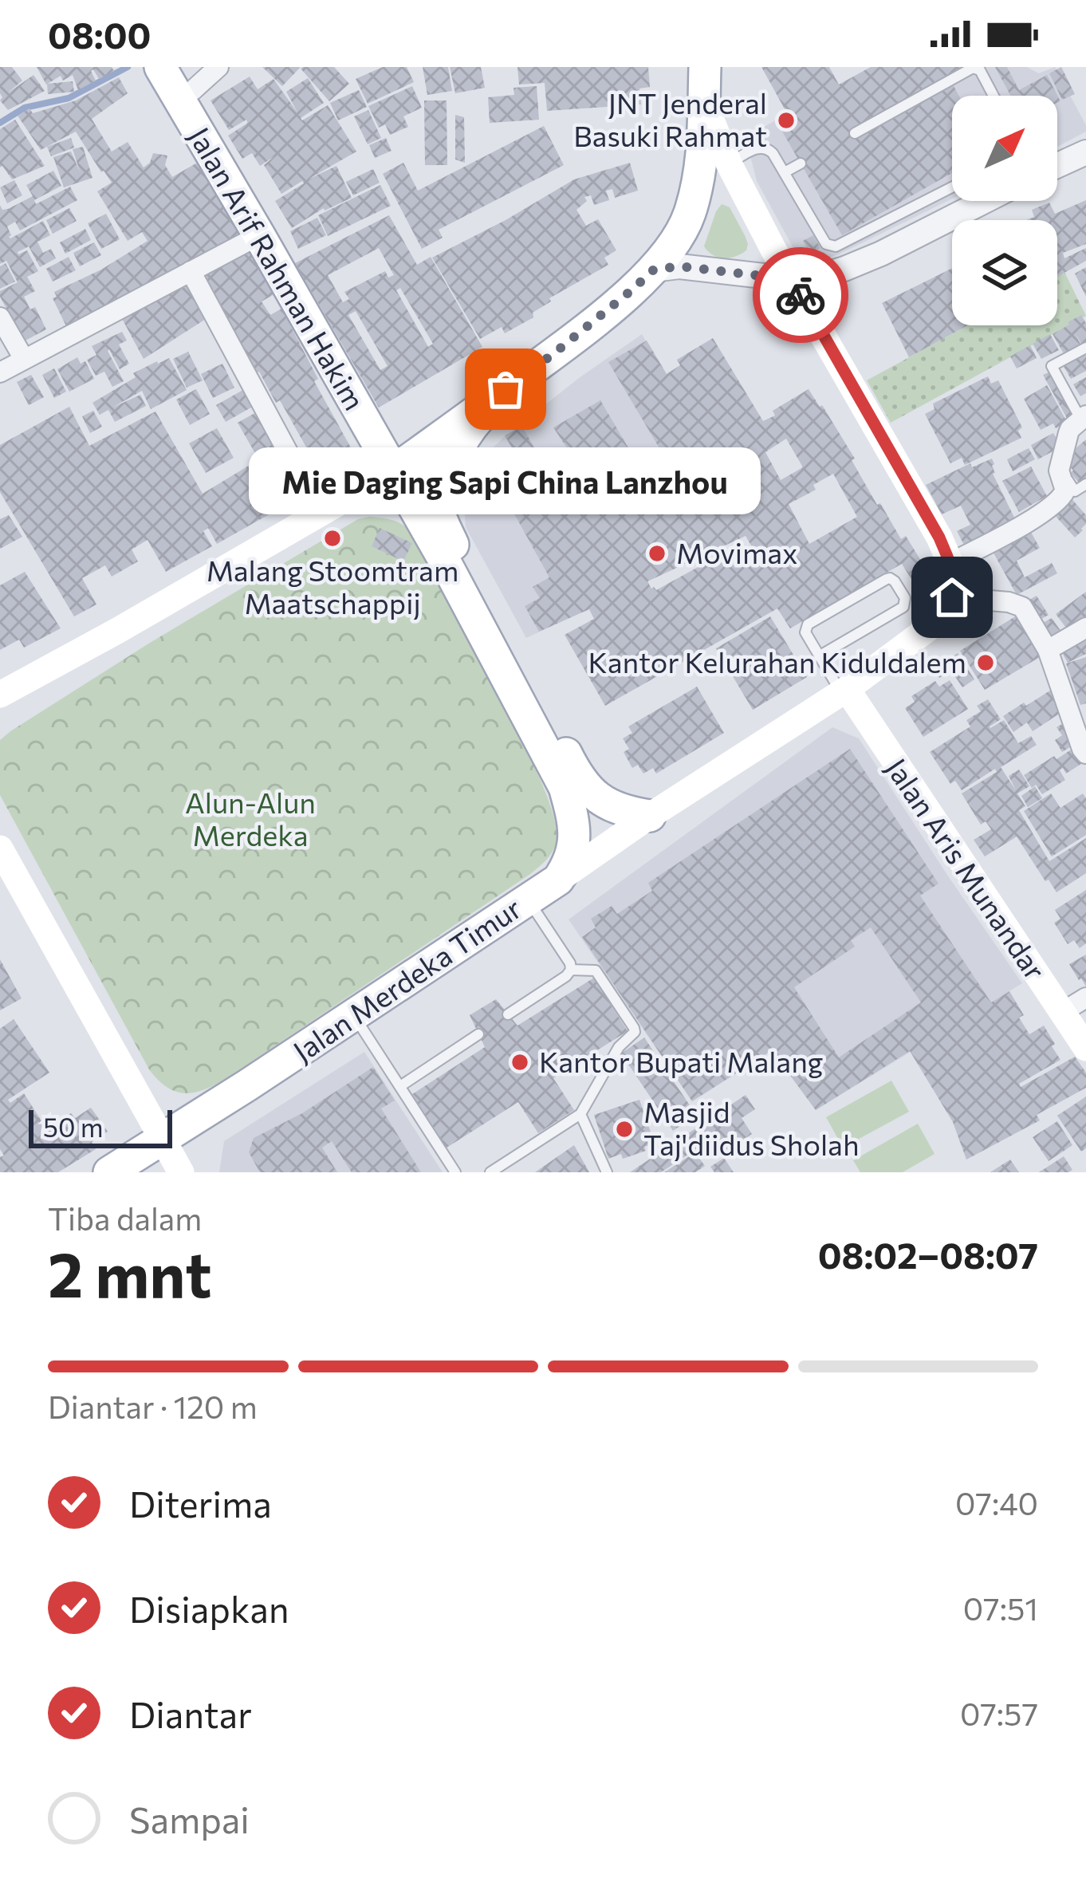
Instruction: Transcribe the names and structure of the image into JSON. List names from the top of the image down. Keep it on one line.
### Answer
{"streets":{"main road":["Jalan Arif Rahman Hakim","Jalan Aris Munandar","Jalan Merdeka Timur"]},"crossings":[["Jalan Aris Munandar","Jalan Merdeka Timur"]],"parks":["Alun-Alun Merdeka"],"places":["JNT Jenderal Basuki Rahmat","Mie Daging Sapi China Lanzhou","Malang Stoomtram Maatschappij","Movimax","Kantor Kelurahan Kiduldalem","Kantor Bupati Malang","Masjid Taj'diidus Sholah"],"scale_bar":"50 m","north":"top right","page":{"status":"08:00","bubble":"Mie Daging Sapi China Lanzhou","scale":"50 m","heading":["2 mnt","Tiba dalam","08:02–08:07"],"bar":"Diantar · 120 m","list":[["Diterima","07:40"],["Disiapkan","07:51"],["Diantar","07:57"],"Sampai"]}}
